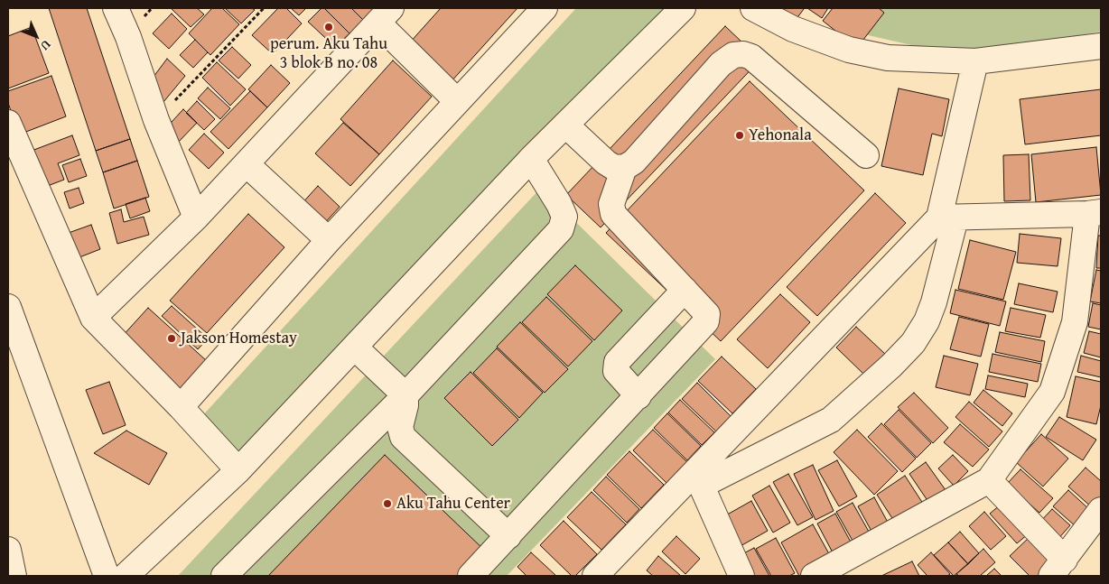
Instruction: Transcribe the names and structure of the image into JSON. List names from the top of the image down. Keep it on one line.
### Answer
{"places":["perum. Aku Tahu 3 blok B no. 08","Yehonala","Jakson Homestay","Aku Tahu Center"],"north":"bottom right"}
